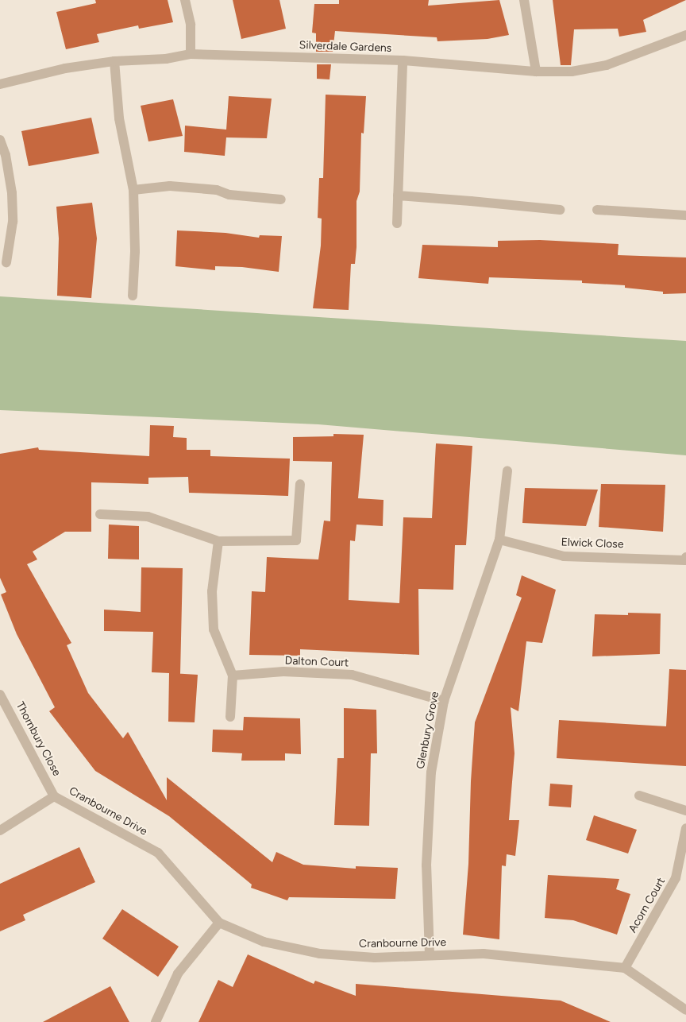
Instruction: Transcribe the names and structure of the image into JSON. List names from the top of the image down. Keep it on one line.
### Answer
{"streets":{"street":["Silverdale Gardens","Elwick Close","Dalton Court","Glenbury Grove","Thornbury Close","Cranbourne Drive","Acorn Court"]},"crossings":[["Elwick Close","Glenbury Grove"],["Dalton Court","Glenbury Grove"],["Glenbury Grove","Cranbourne Drive"],["Thornbury Close","Cranbourne Drive"],["Cranbourne Drive","Acorn Court"]]}
